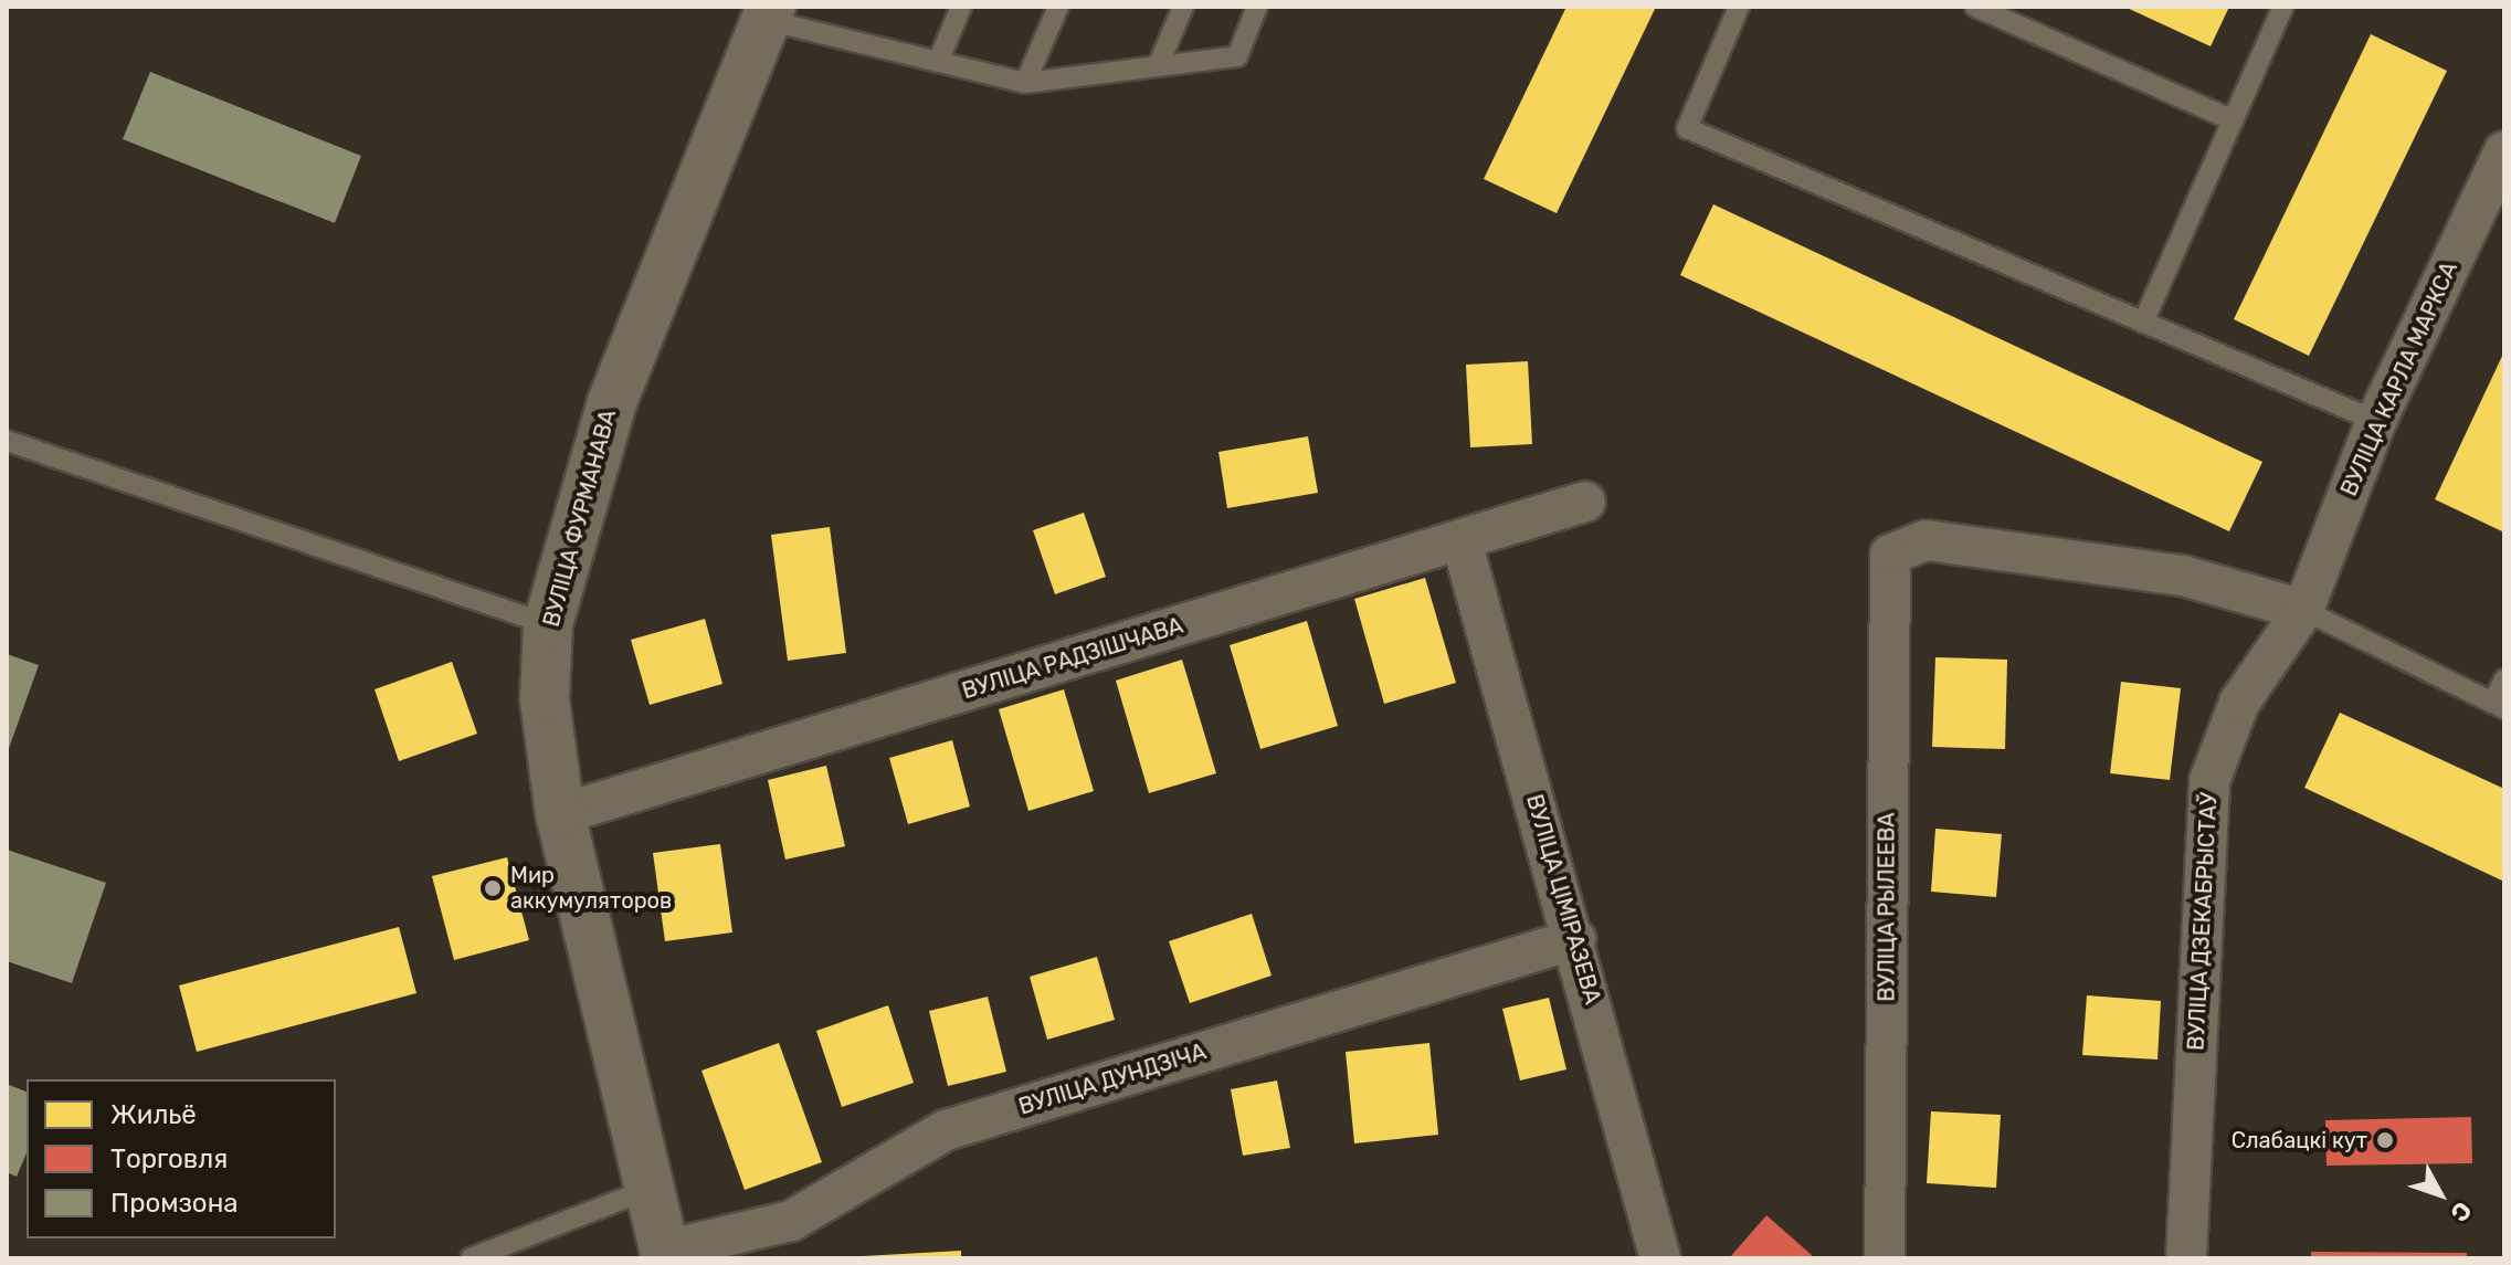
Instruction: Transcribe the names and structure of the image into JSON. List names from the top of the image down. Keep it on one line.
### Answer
{"streets":{"street":["ВУЛІЦА КАРЛА МАРКСА","ВУЛІЦА ФУРМАНАВА","ВУЛІЦА РАДЗІШЧАВА","ВУЛІЦА ЦІМІРАЗЕВА","ВУЛІЦА РЫЛЕЕВА","ВУЛІЦА ДЗЕКАБРЫСТАЎ","ВУЛІЦА ДУНДЗІЧА"]},"crossings":[["ВУЛІЦА КАРЛА МАРКСА","ВУЛІЦА РЫЛЕЕВА"],["ВУЛІЦА КАРЛА МАРКСА","ВУЛІЦА ДЗЕКАБРЫСТАЎ"],["ВУЛІЦА ФУРМАНАВА","ВУЛІЦА РАДЗІШЧАВА"],["ВУЛІЦА ФУРМАНАВА","ВУЛІЦА ДУНДЗІЧА"],["ВУЛІЦА РАДЗІШЧАВА","ВУЛІЦА ЦІМІРАЗЕВА"],["ВУЛІЦА ЦІМІРАЗЕВА","ВУЛІЦА ДУНДЗІЧА"],["ВУЛІЦА РЫЛЕЕВА","ВУЛІЦА ДЗЕКАБРЫСТАЎ"]],"places":["Мир аккумуляторов","Слабацкі кут"],"legend":["Жильё","Торговля","Промзона"],"north":"bottom right"}
